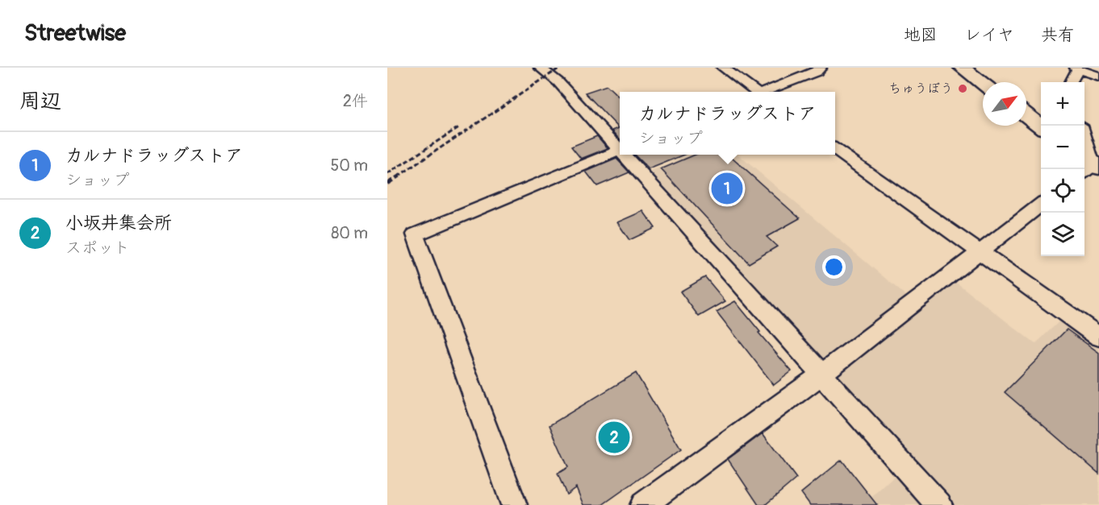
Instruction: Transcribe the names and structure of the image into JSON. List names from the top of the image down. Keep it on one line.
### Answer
{"places":["ちゅうぼう"],"north":"top right","page":{"header":"Streetwise","nav":["地図","レイヤ","共有"],"heading":["周辺","2件"],"map_buttons":["+","−"],"popup":["カルナドラッグストア","ショップ"],"list":[{"mark":"1","name":"カルナドラッグストア","note":"ショップ","value":"50 m"},{"mark":"2","name":"小坂井集会所","note":"スポット","value":"80 m"}],"pins":["1","2"]}}
